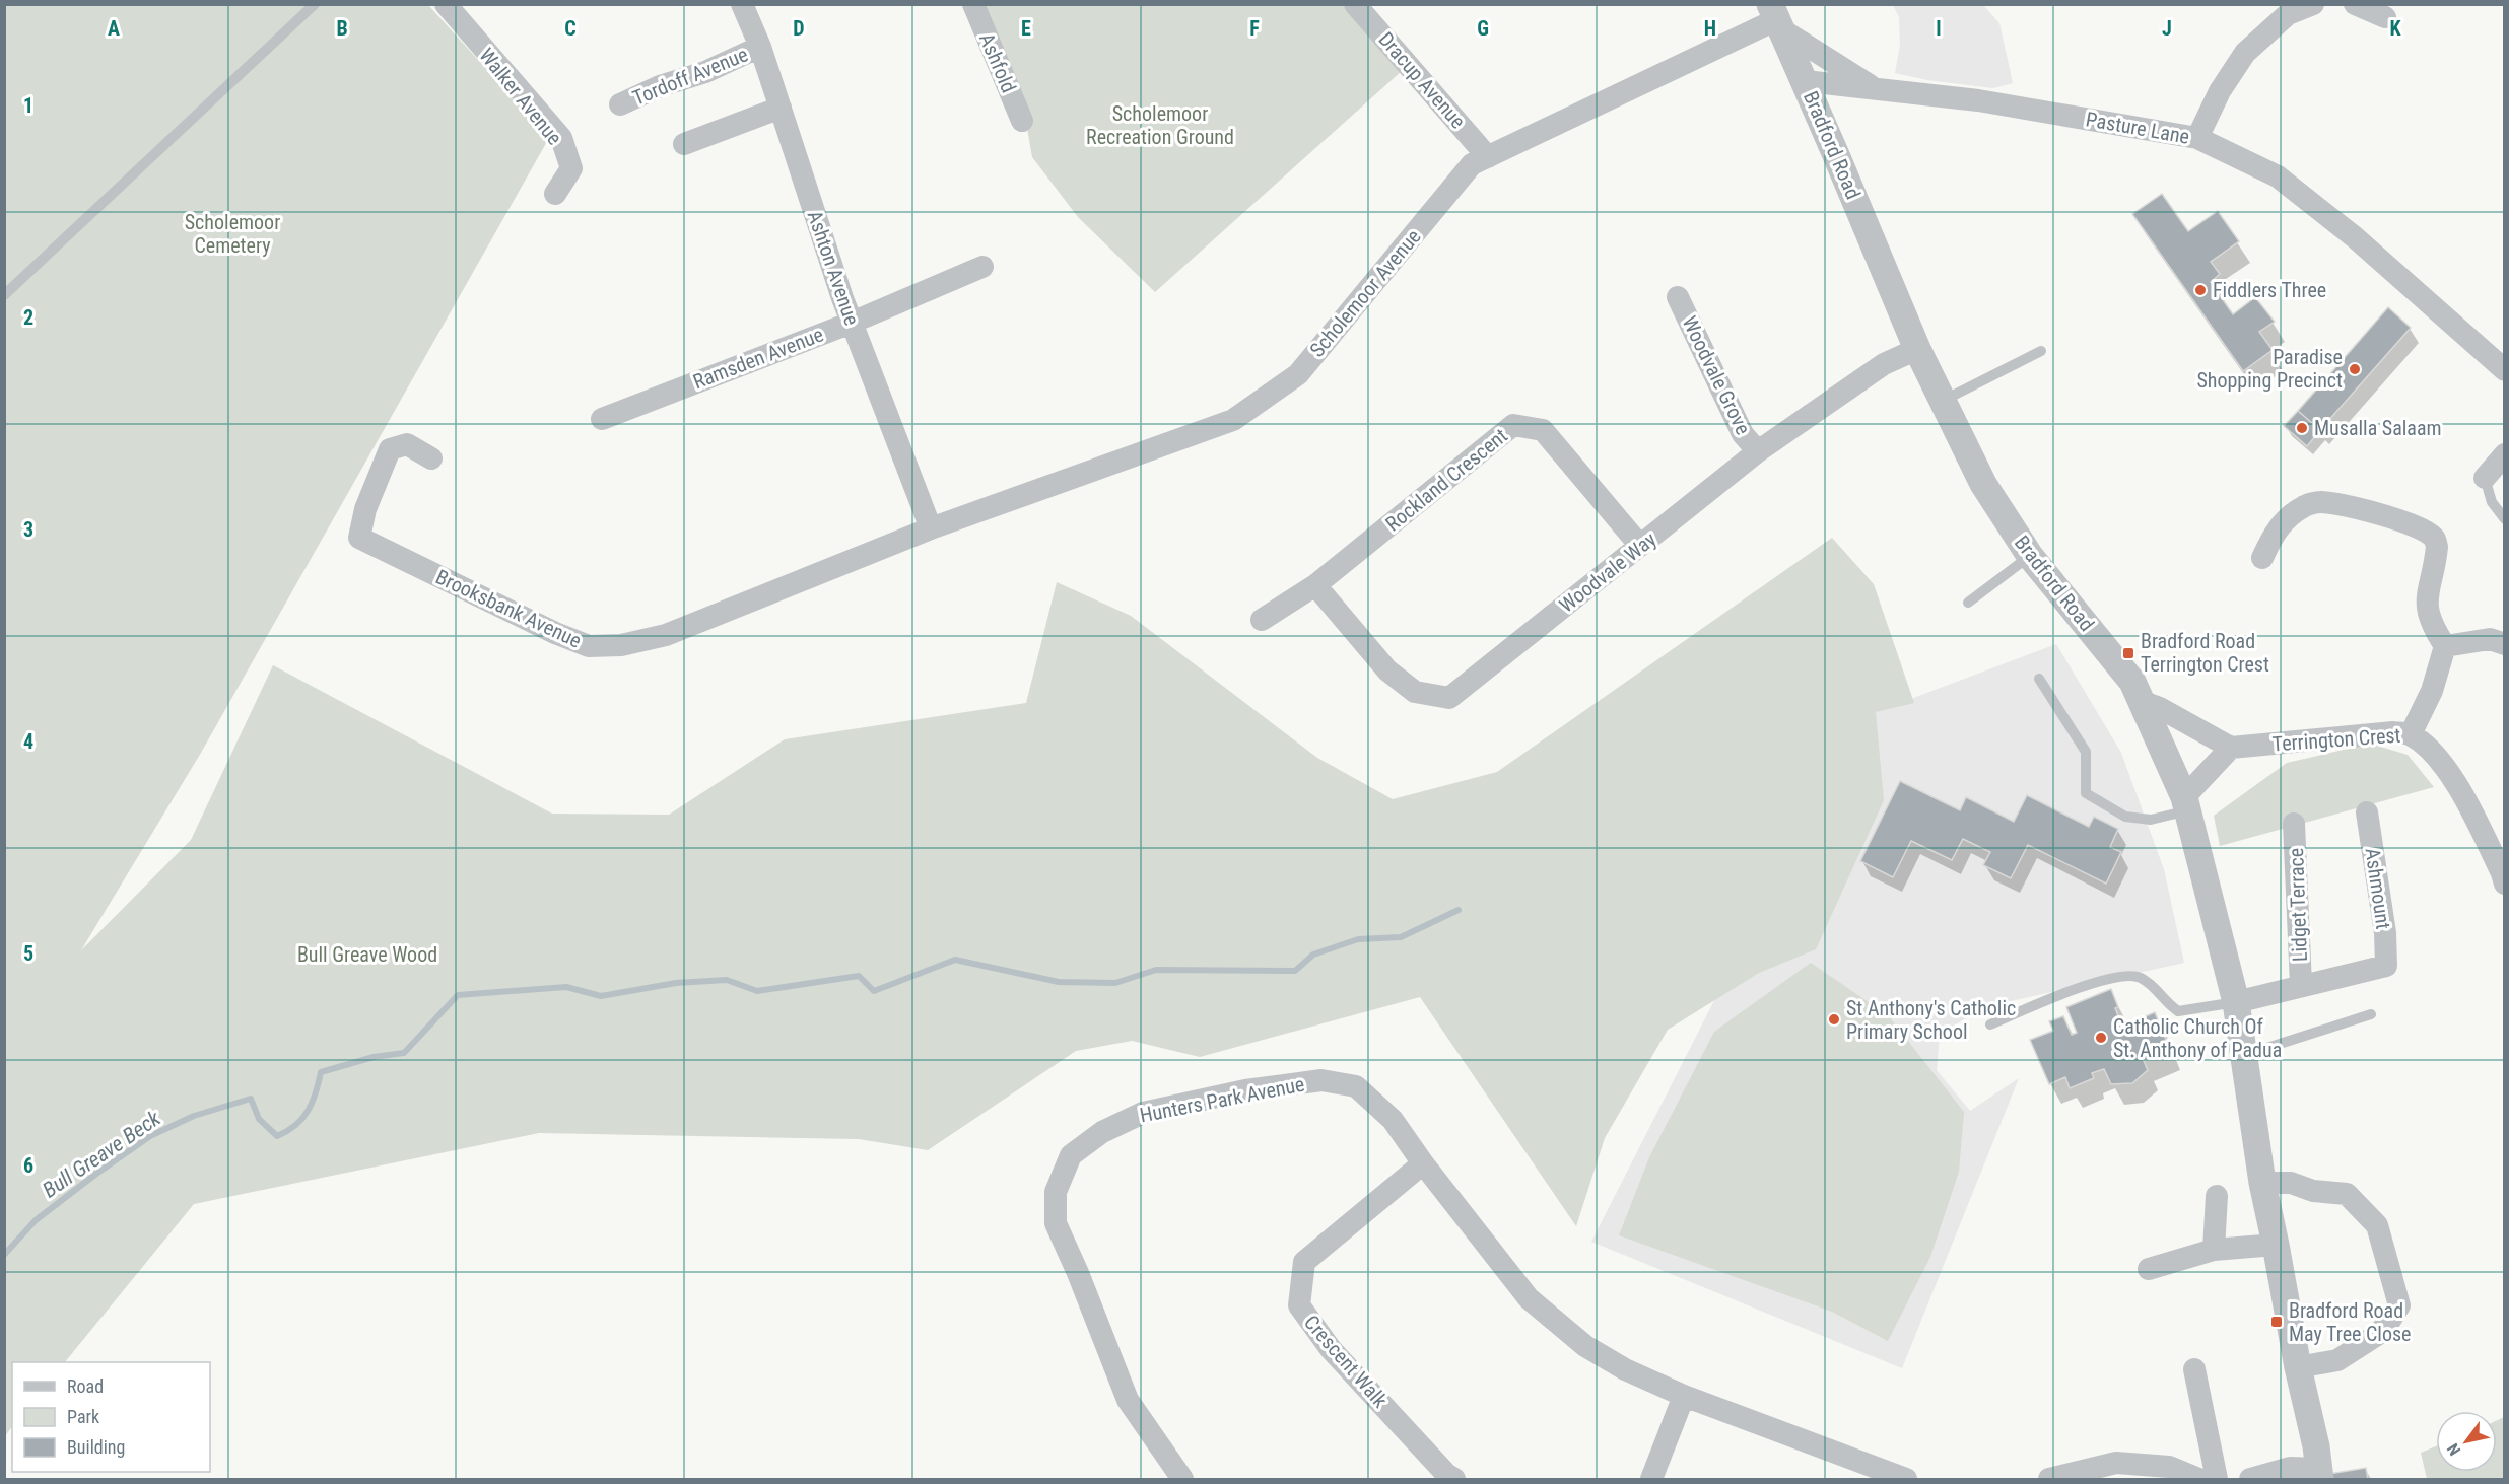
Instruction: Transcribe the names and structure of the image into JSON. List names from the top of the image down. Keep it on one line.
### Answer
{"streets":{"street":["Ashfold","Tordoff Avenue","Dracup Avenue","Walker Avenue","Pasture Lane","Bradford Road","Ashton Avenue","Scholemoor Avenue","Ramsden Avenue","Woodvale Grove","Rockland Crescent","Woodvale Way","Brooksbank Avenue","Terrington Crest","Ashmount","Lidget Terrace","Hunters Park Avenue","Crescent Walk"]},"crossings":[["Tordoff Avenue","Ashton Avenue"],["Dracup Avenue","Scholemoor Avenue"],["Pasture Lane","Bradford Road"],["Pasture Lane","Scholemoor Avenue"],["Bradford Road","Scholemoor Avenue"],["Bradford Road","Woodvale Way"],["Bradford Road","Lidget Terrace"],["Ashton Avenue","Scholemoor Avenue"],["Ashton Avenue","Ramsden Avenue"],["Ashton Avenue","Brooksbank Avenue"],["Scholemoor Avenue","Brooksbank Avenue"],["Woodvale Grove","Woodvale Way"],["Rockland Crescent","Woodvale Way"],["Ashmount","Lidget Terrace"],["Hunters Park Avenue","Crescent Walk"]],"water":["Bull Greave Beck"],"parks":["Scholemoor Recreation Ground","Scholemoor Cemetery","Bull Greave Wood"],"places":{"other":["Fiddlers Three","Paradise Shopping Precinct","Musalla Salaam","St Anthony's Catholic Primary School","Catholic Church Of St. Anthony of Padua"],"transit":["Bradford Road Terrington Crest","Bradford Road May Tree Close"]},"legend":["Road","Park","Building"],"north":"bottom left","grid":{"columns":["A","B","C","D","E","F","G","H","I","J","K"],"rows":["1","2","3","4","5","6"]}}
